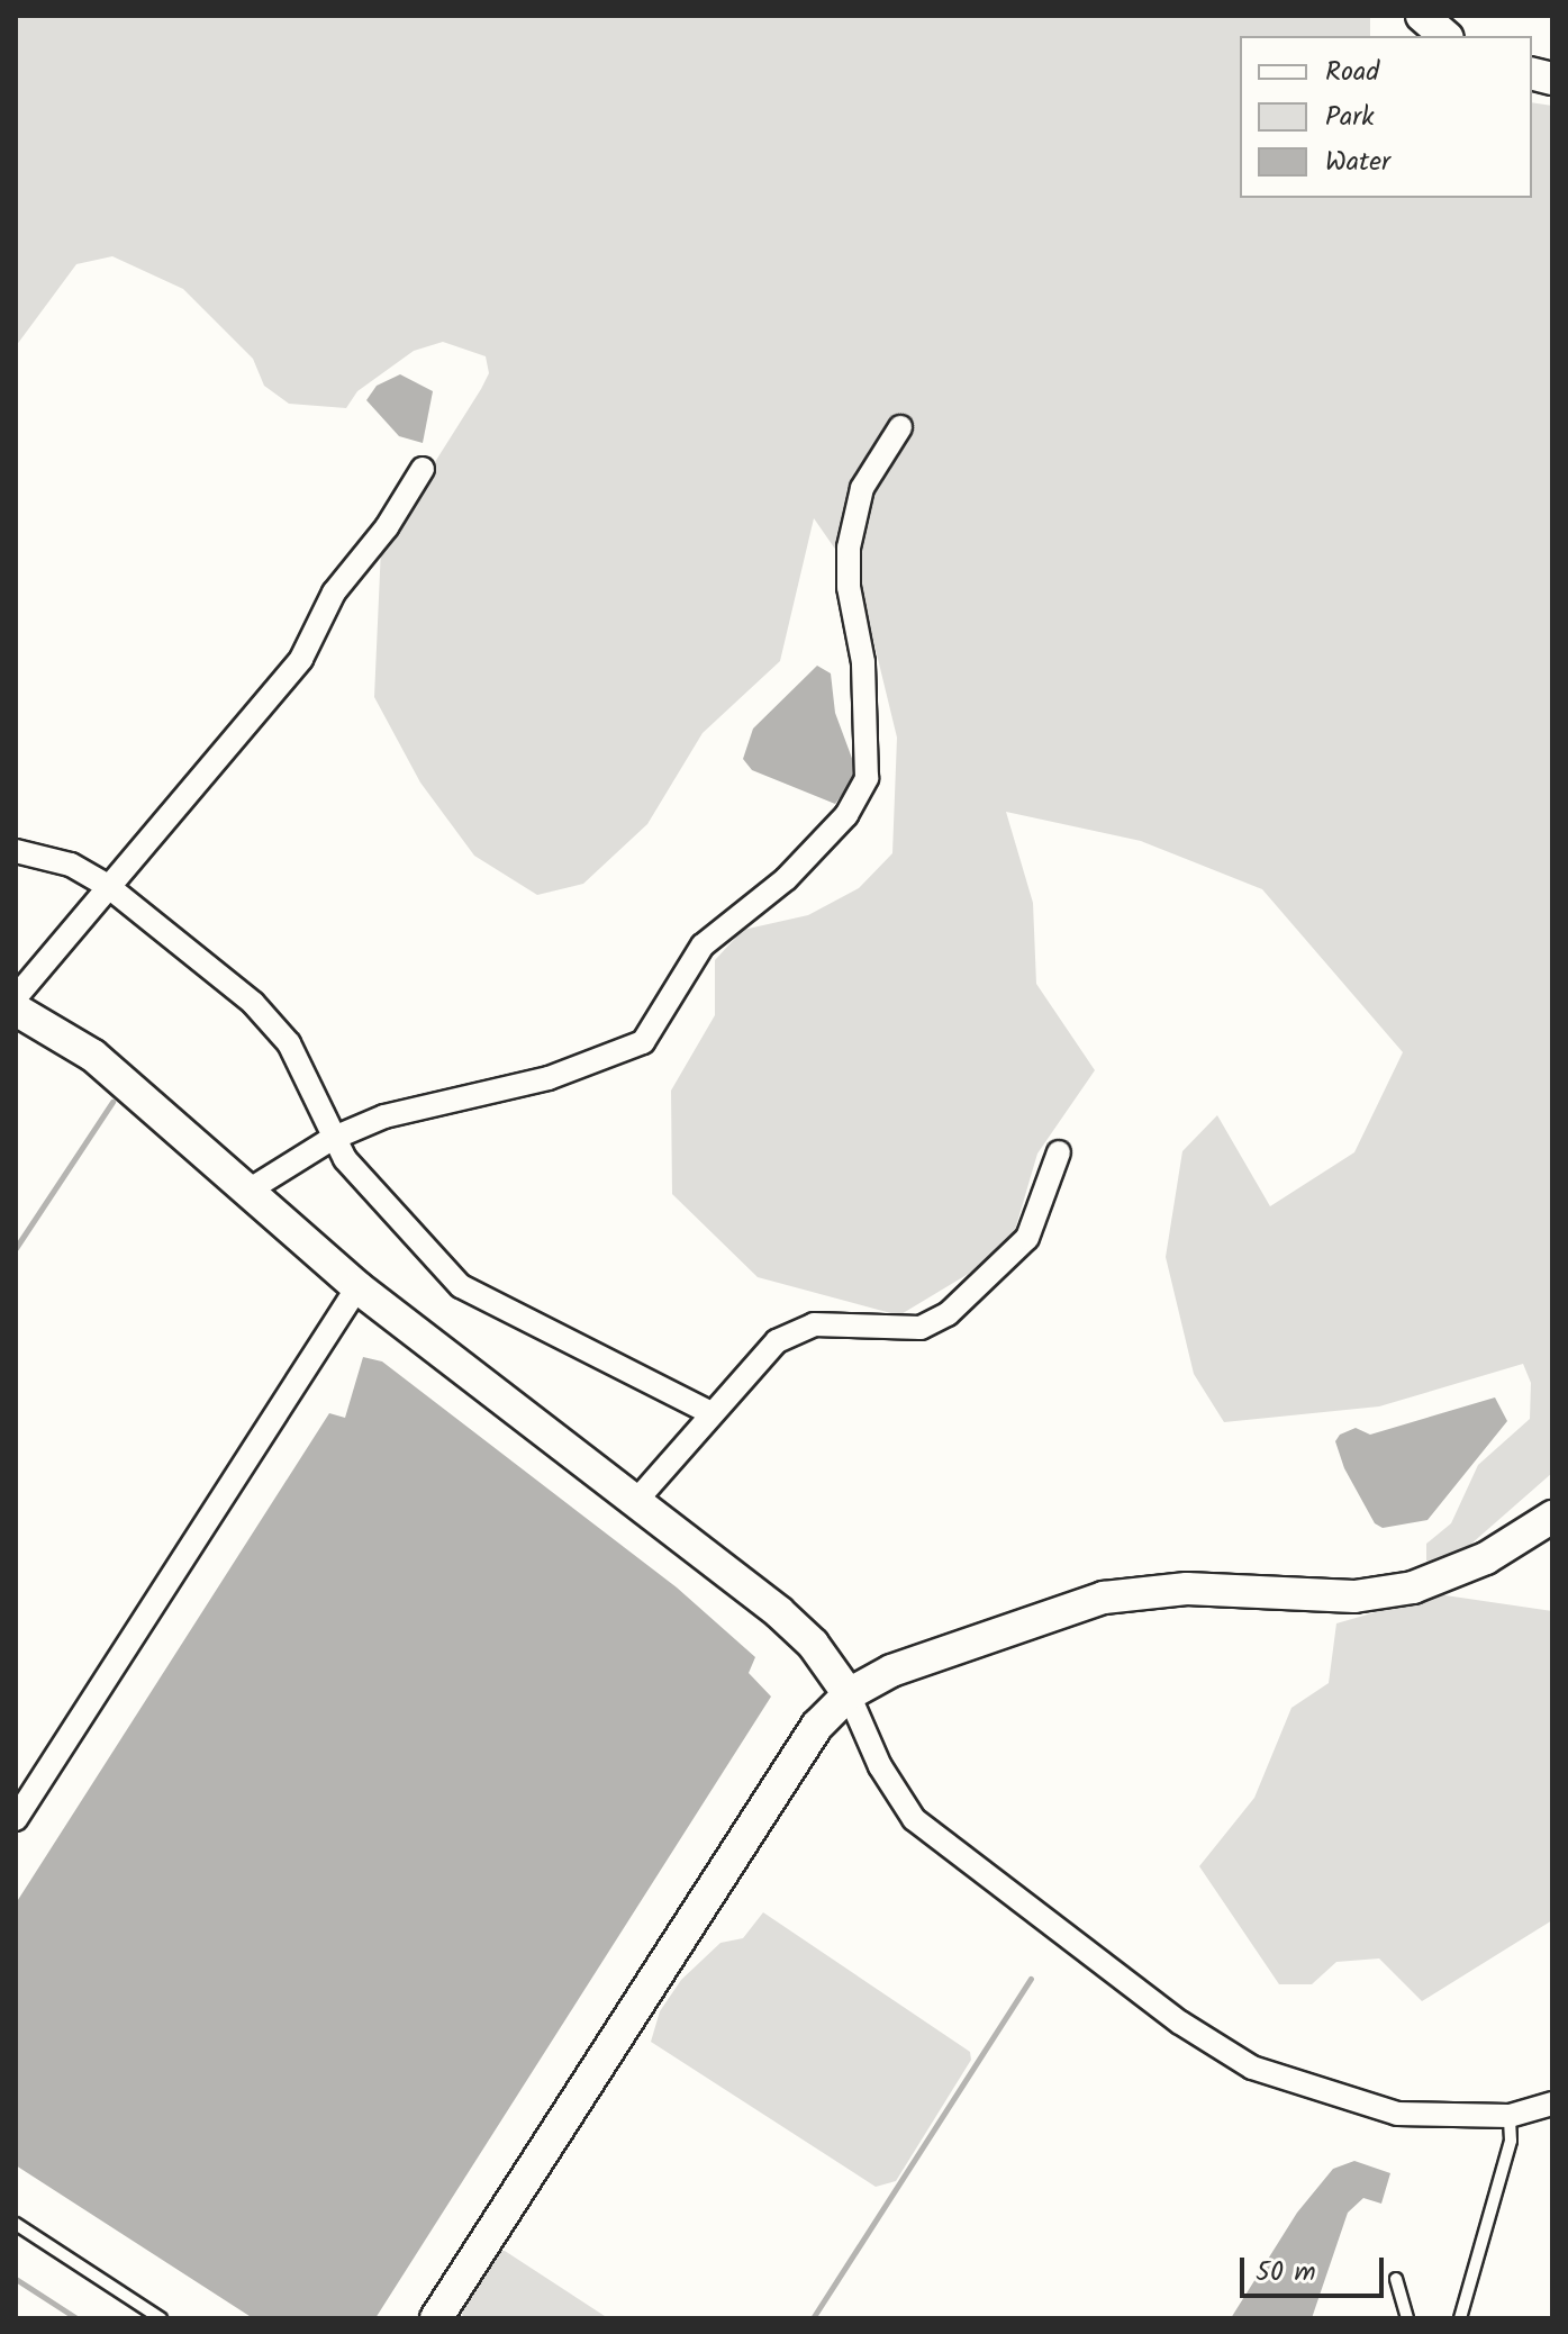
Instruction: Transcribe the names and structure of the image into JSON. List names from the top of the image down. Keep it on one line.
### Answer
{"legend":["Road","Park","Water"],"scale_bar":"50 m"}
